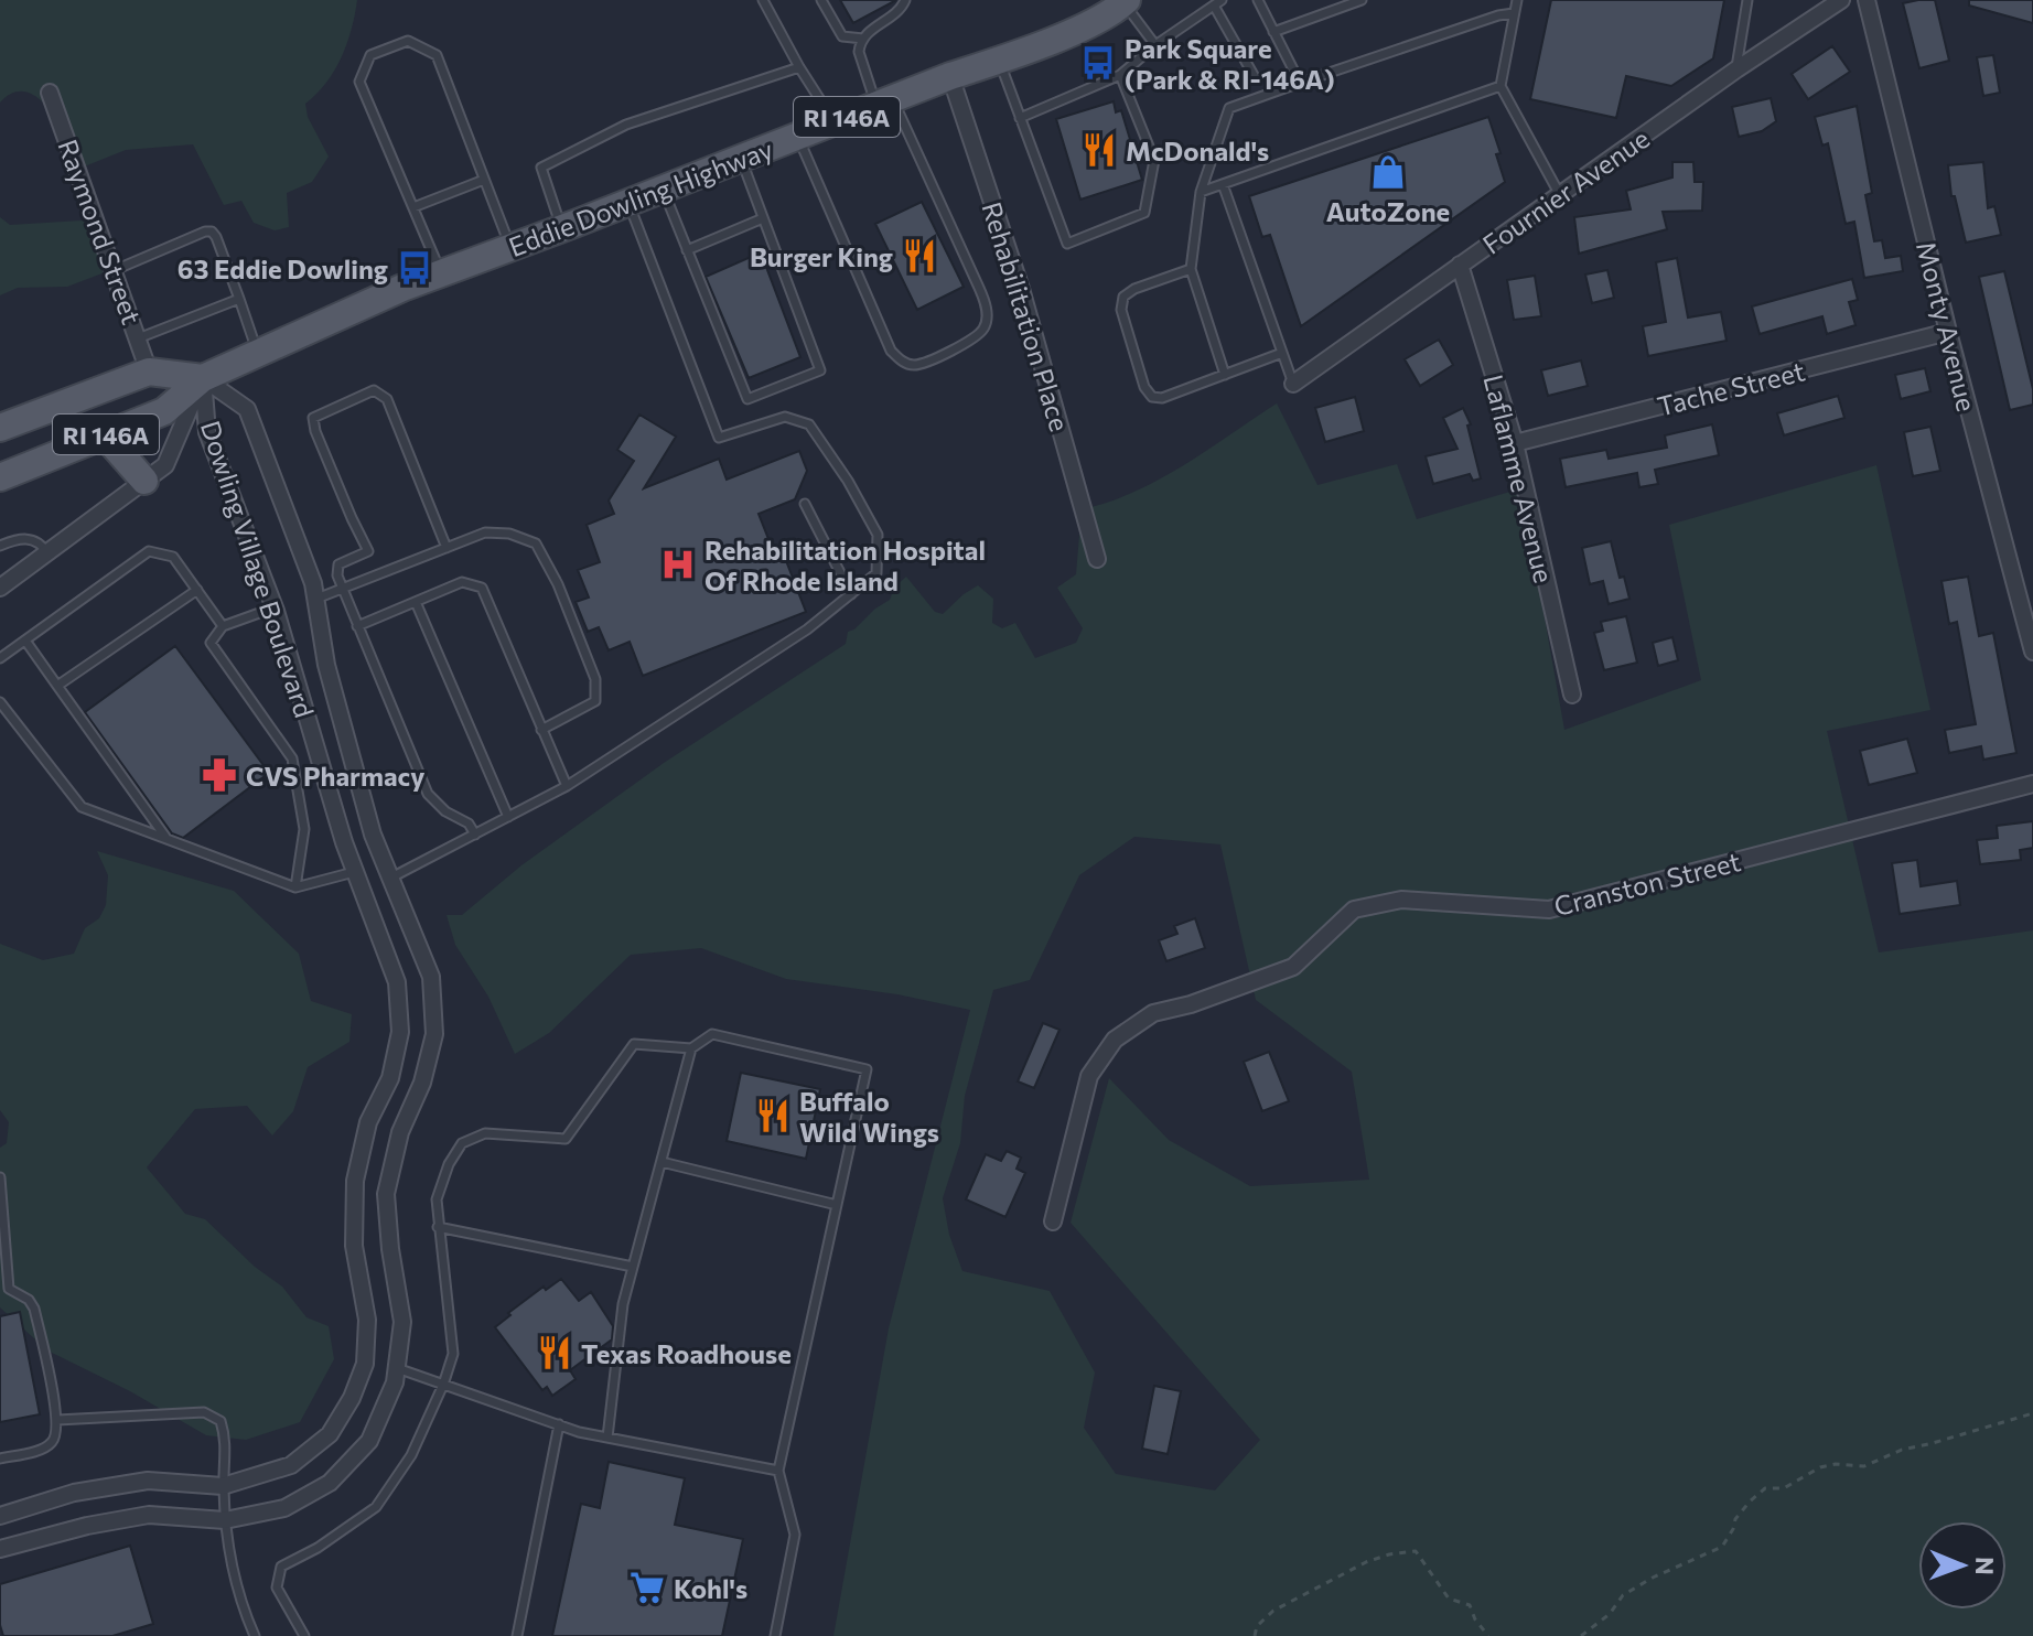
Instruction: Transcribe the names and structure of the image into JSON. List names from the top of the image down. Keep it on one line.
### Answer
{"streets":{"main road":["RI 146A","Eddie Dowling Highway"],"street":["Fournier Avenue","Raymond Street","Rehabilitation Place","Monty Avenue","Tache Street","Laflamme Avenue","Dowling Village Boulevard","Cranston Street"]},"crossings":[["RI 146A","Eddie Dowling Highway"],["RI 146A","Raymond Street"],["RI 146A","Dowling Village Boulevard"],["Fournier Avenue","Laflamme Avenue"],["Eddie Dowling Highway","Rehabilitation Place"],["Eddie Dowling Highway","Dowling Village Boulevard"],["Monty Avenue","Tache Street"],["Tache Street","Laflamme Avenue"]],"places":{"bus stop":["Park Square (Park & RI-146A)","63 Eddie Dowling"],"restaurant":["McDonald's","Burger King","Buffalo Wild Wings","Texas Roadhouse"],"shop":["AutoZone"],"hospital":["Rehabilitation Hospital Of Rhode Island"],"pharmacy":["CVS Pharmacy"],"supermarket":["Kohl's"]},"north":"right"}
